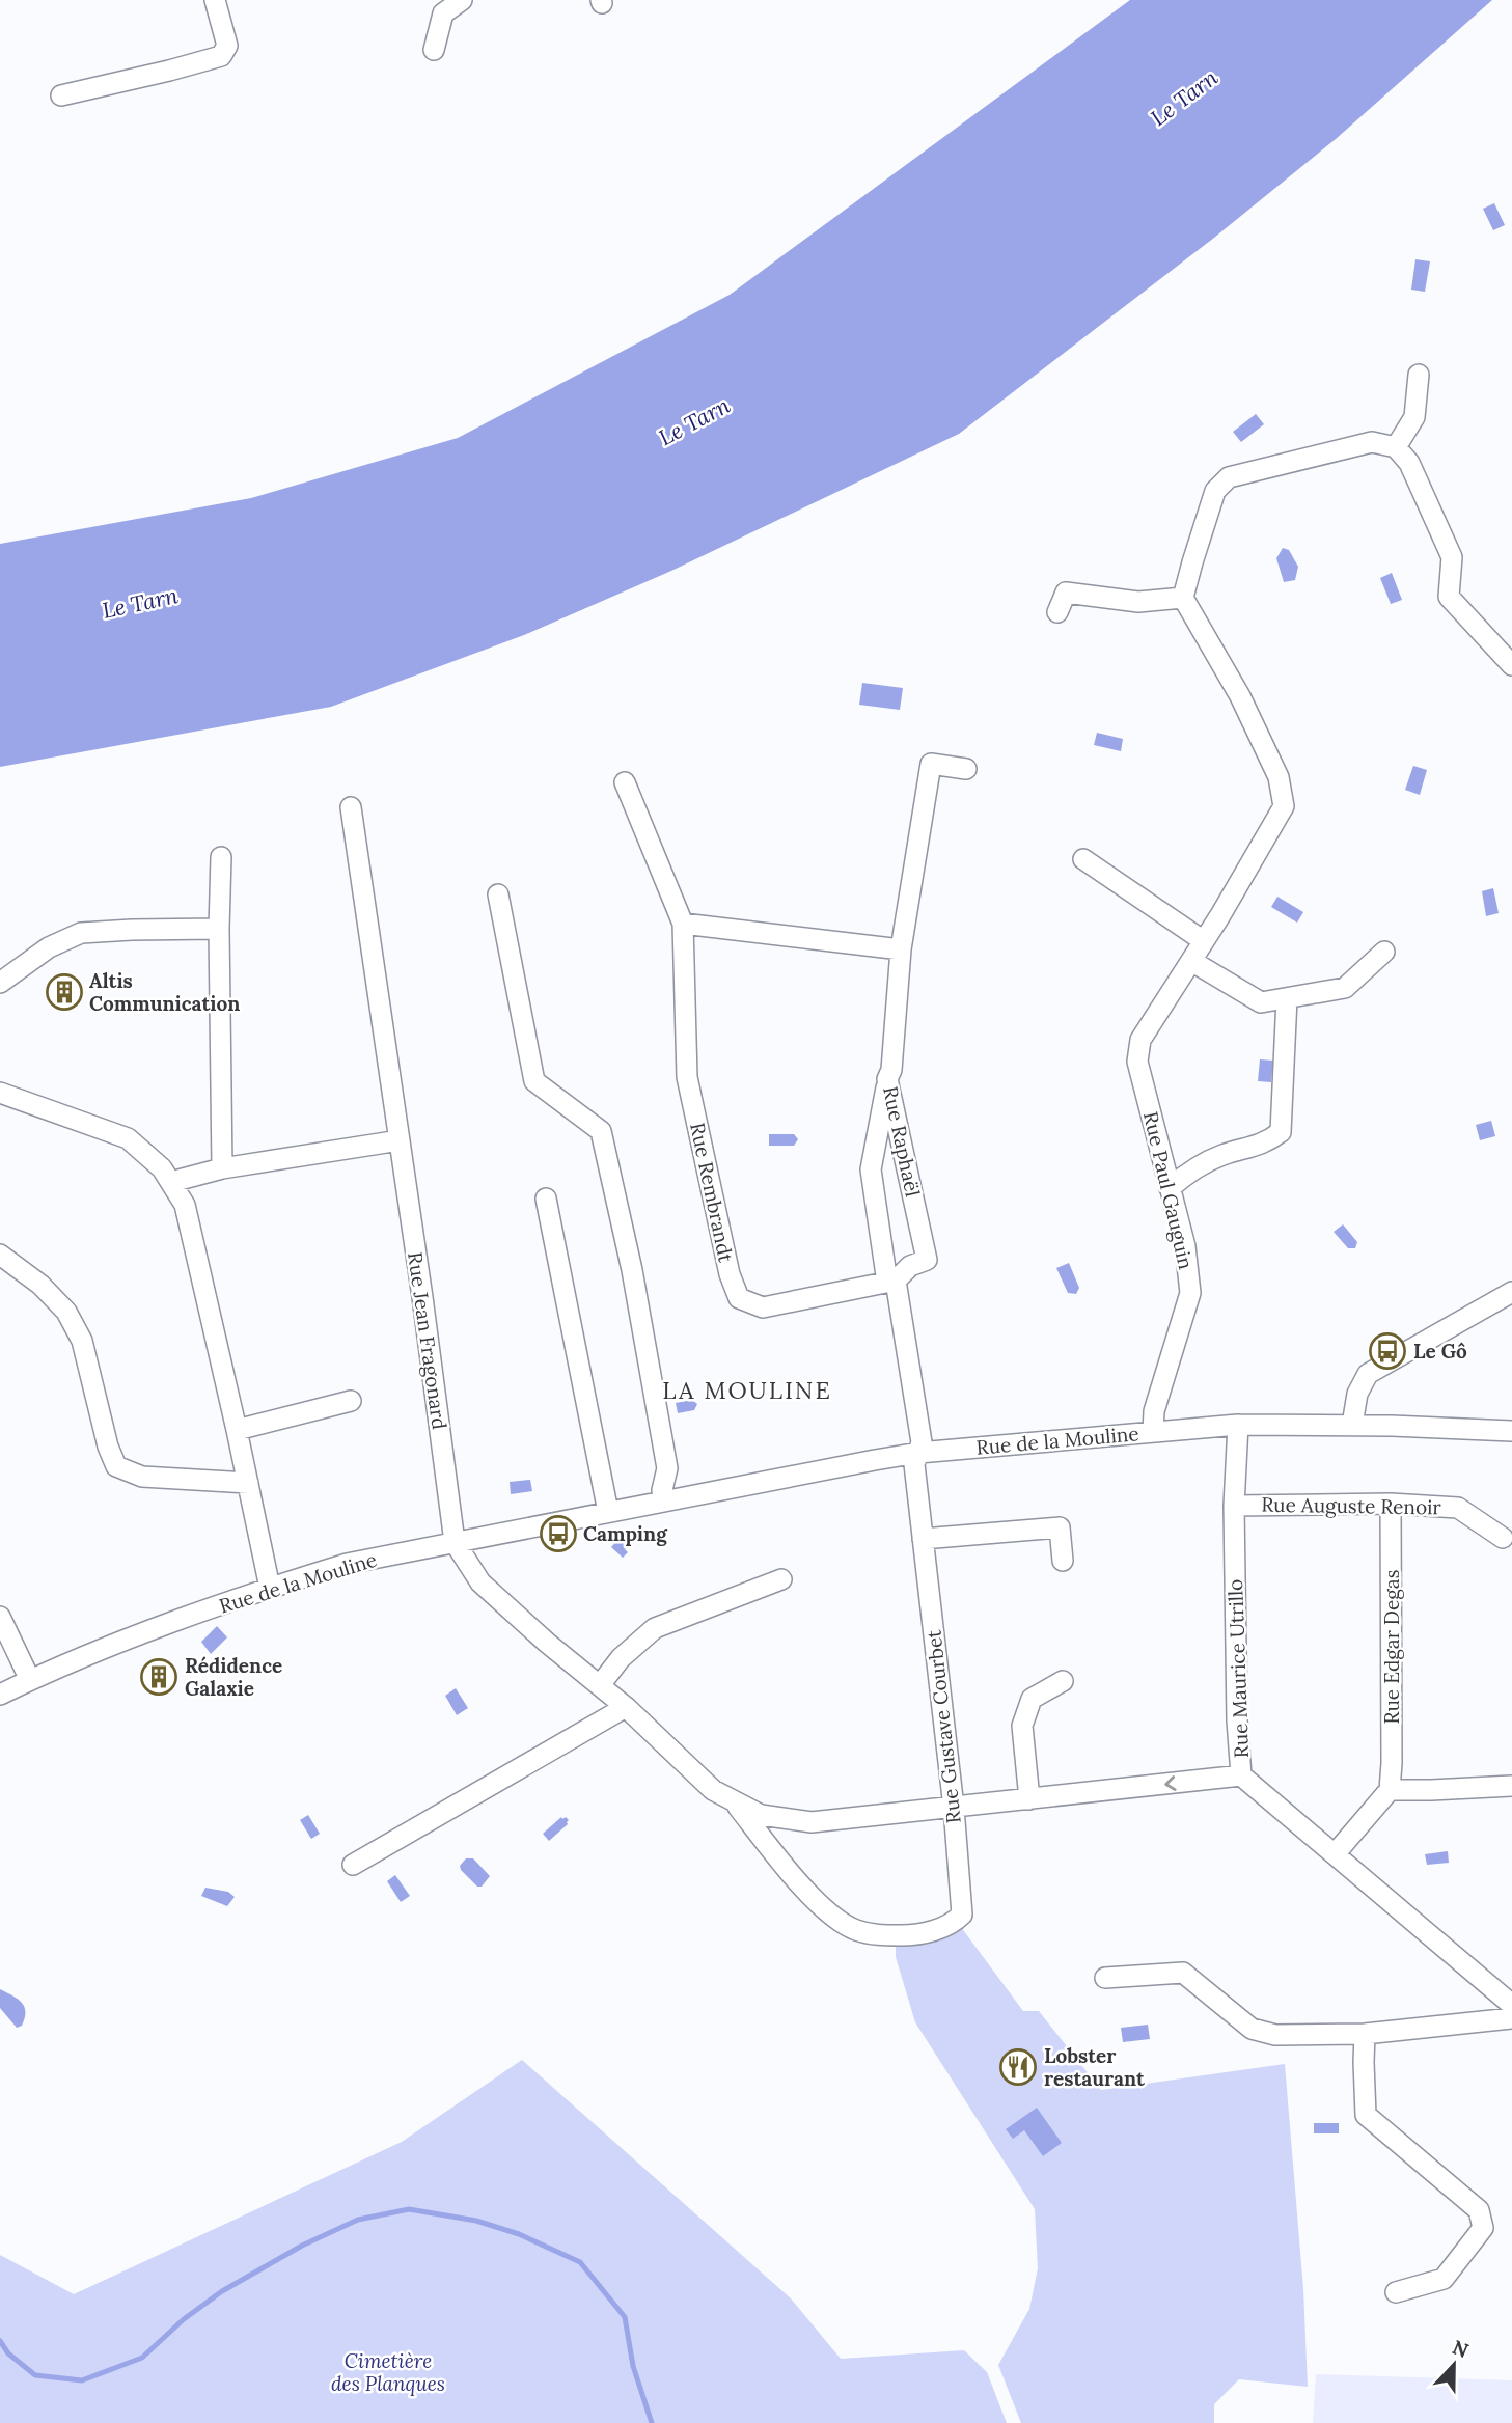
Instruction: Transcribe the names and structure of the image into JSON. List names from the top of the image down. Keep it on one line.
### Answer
{"streets":{"street":["Rue Raphaël","Rue Paul Gauguin","Rue Rembrandt","Rue Jean Fragonard","Rue de la Mouline","Rue Auguste Renoir","Rue Edgar Degas","Rue Maurice Utrillo","Rue Gustave Courbet"]},"crossings":[["Rue Raphaël","Rue Rembrandt"],["Rue Paul Gauguin","Rue de la Mouline"],["Rue Jean Fragonard","Rue de la Mouline"],["Rue de la Mouline","Rue Maurice Utrillo"],["Rue de la Mouline","Rue Gustave Courbet"],["Rue Auguste Renoir","Rue Edgar Degas"],["Rue Auguste Renoir","Rue Maurice Utrillo"]],"districts":["LA MOULINE"],"water":["Le Tarn"],"parks":["Cimetière des Planques"],"places":{"building":["Altis Communication","Rédidence Galaxie"],"bus stop":["Le Gô","Camping"],"restaurant":["Lobster restaurant"]},"north":"top"}
